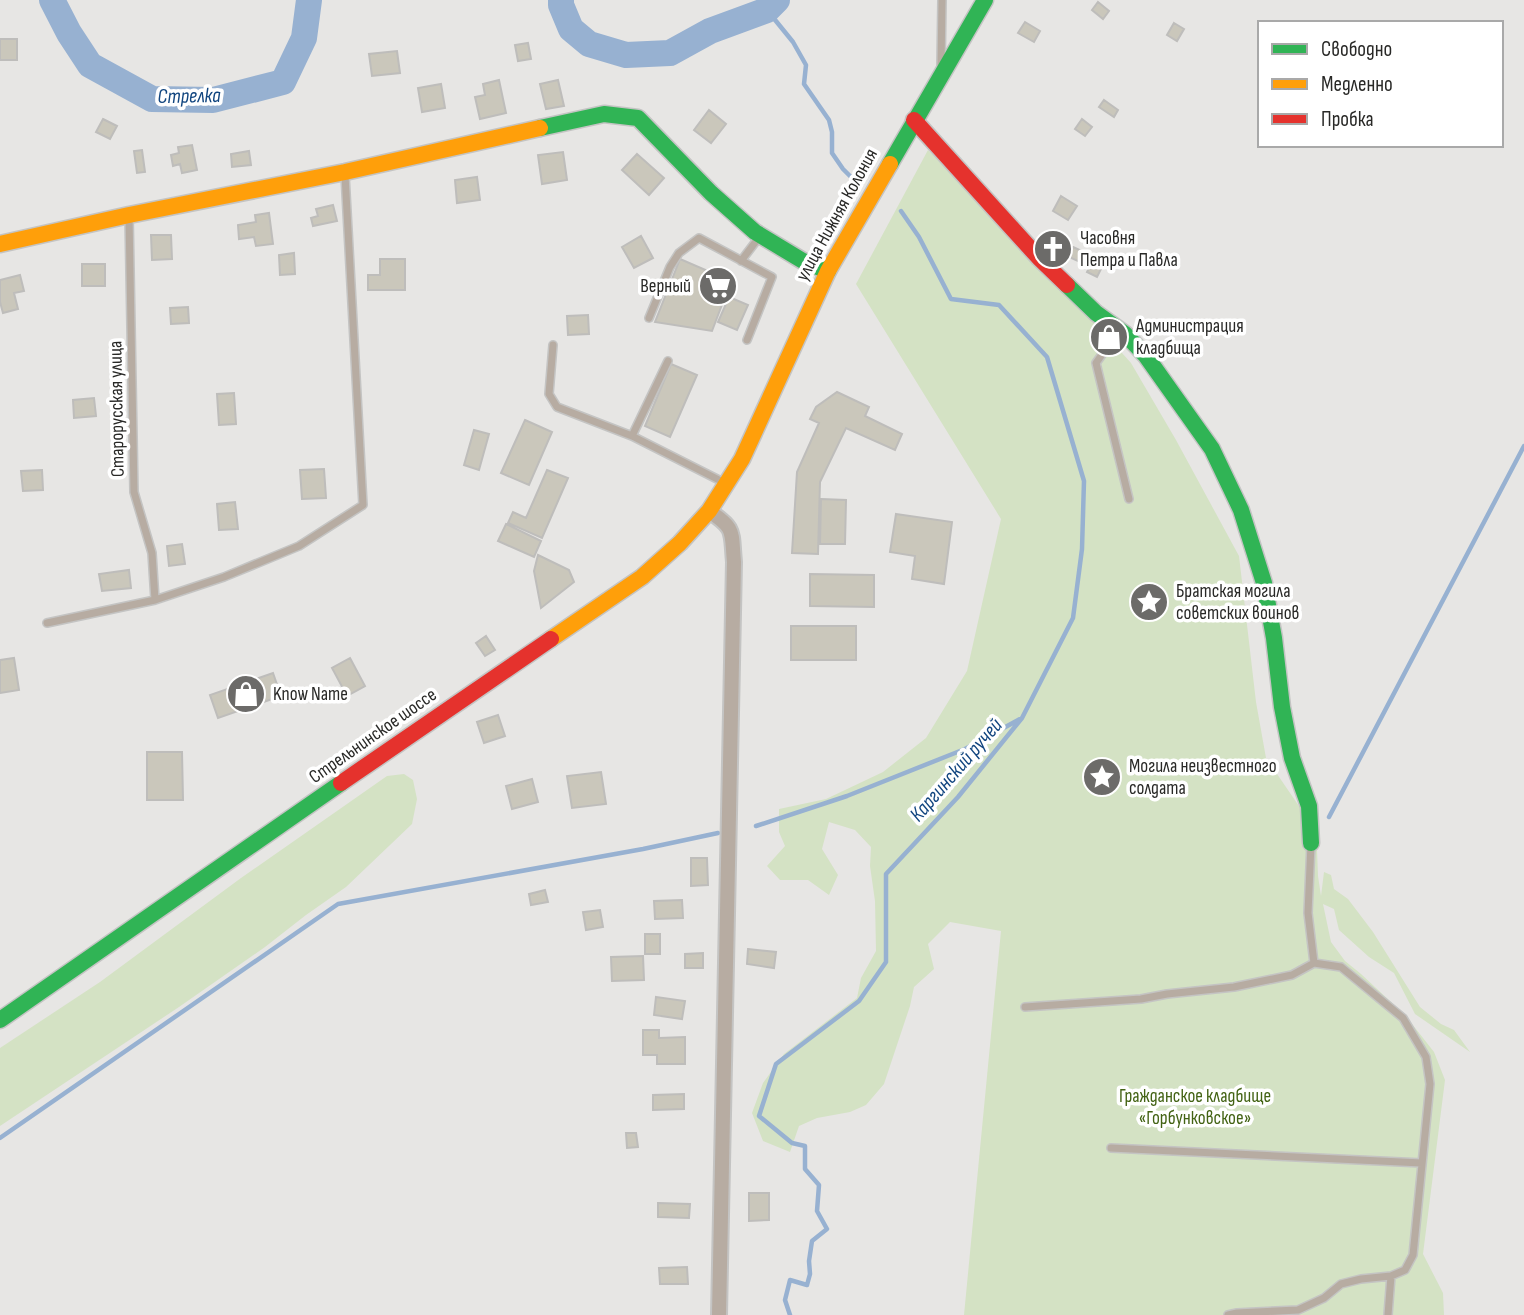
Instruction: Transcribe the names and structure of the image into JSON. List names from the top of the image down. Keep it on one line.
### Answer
{"streets":{"street":["улица Нижняя Колония","Стрельнинское шоссе"],"lane":["Старорусская улица"]},"crossings":[["улица Нижняя Колония","Стрельнинское шоссе"]],"water":["Стрелка","Каргинский ручей"],"parks":["Гражданское кладбище «Горбунковское»"],"places":{"church":["Часовня Петра и Павла"],"supermarket":["Верный"],"shop":["Администрация кладбища","Know Name"],"place":["Братская могила советских воинов","Могила неизвестного солдата"]},"legend":["Свободно","Медленно","Пробка"]}
